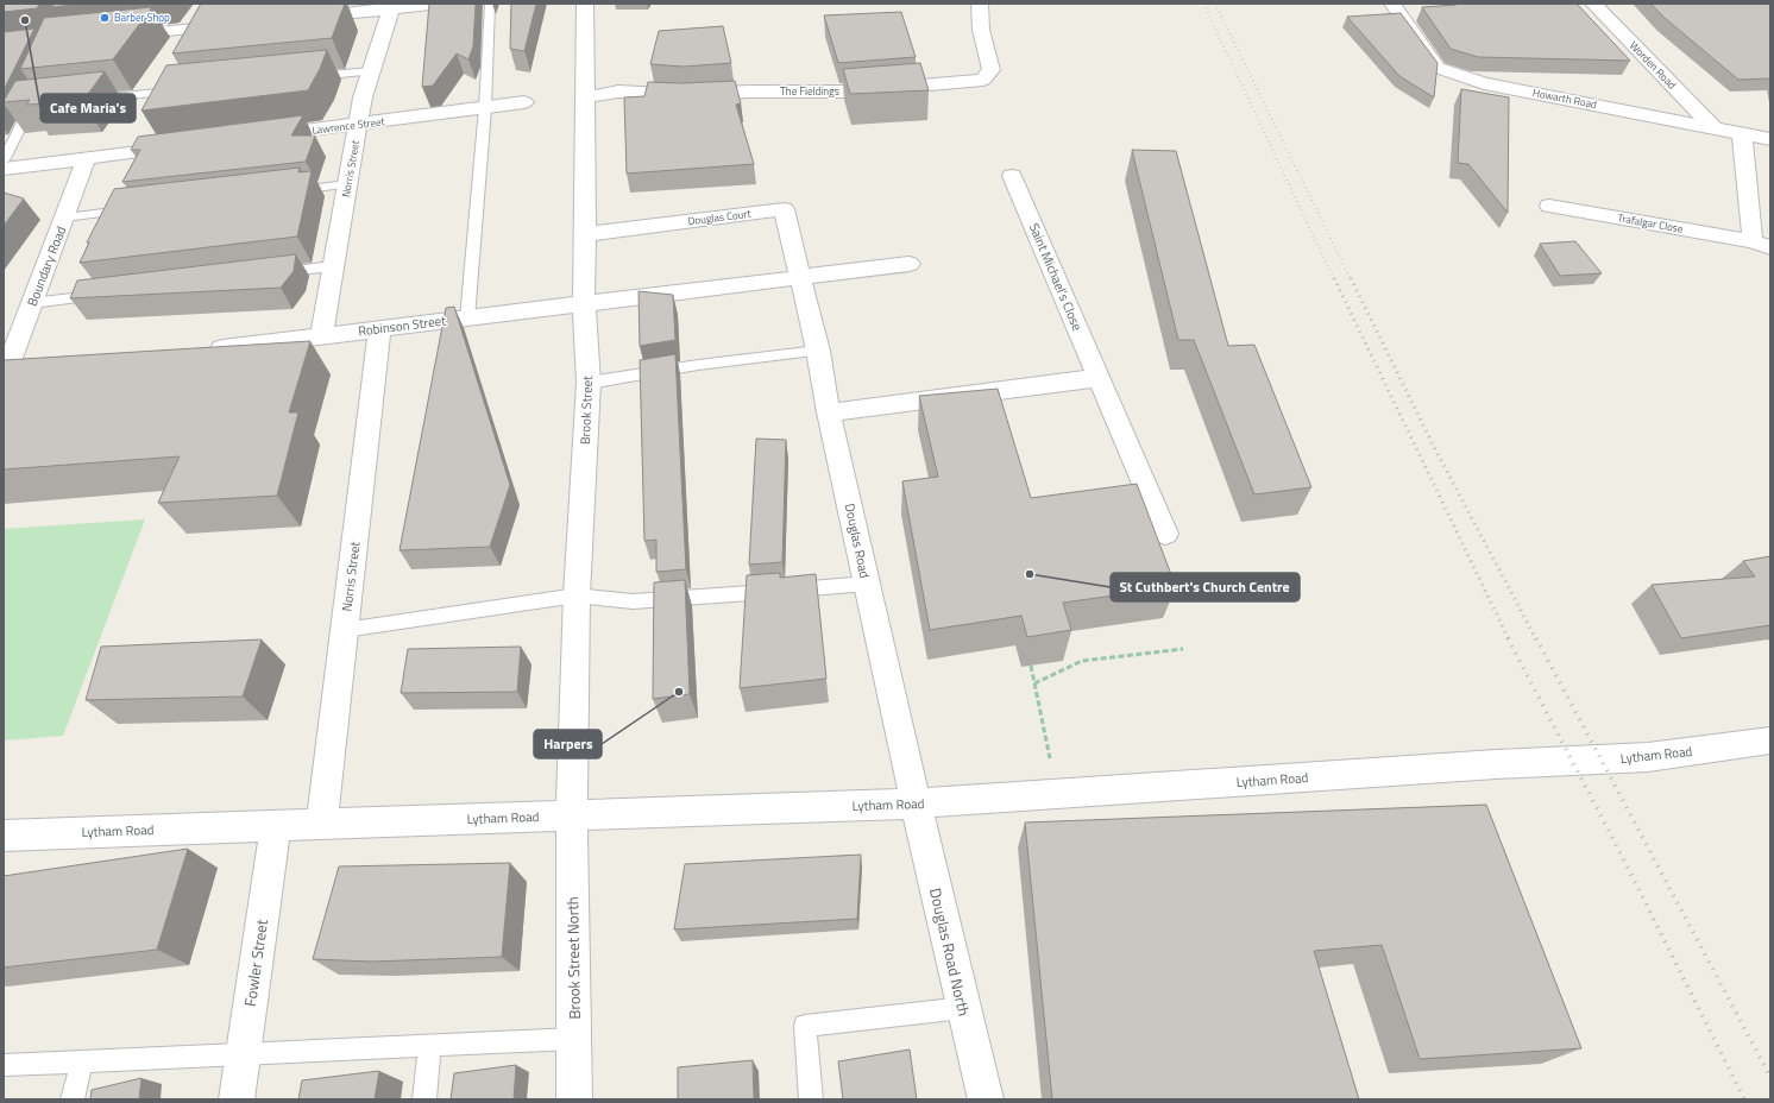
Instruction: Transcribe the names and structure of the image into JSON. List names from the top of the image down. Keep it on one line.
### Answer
{"streets":{"street":["Worden Road","The Fieldings","Howarth Road","Lawrence Street","Norris Street","Douglas Court","Trafalgar Close","Boundary Road","Saint Michael's Close","Robinson Street","Brook Street","Douglas Road","Lytham Road","Douglas Road North","Brook Street North","Fowler Street"]},"crossings":[["Worden Road","Howarth Road"],["The Fieldings","Brook Street"],["Howarth Road","Trafalgar Close"],["Lawrence Street","Norris Street"],["Norris Street","Robinson Street"],["Norris Street","Lytham Road"],["Douglas Court","Robinson Street"],["Douglas Court","Brook Street"],["Douglas Court","Douglas Road"],["Robinson Street","Brook Street"],["Robinson Street","Douglas Road"],["Brook Street","Lytham Road"],["Brook Street","Brook Street North"],["Douglas Road","Lytham Road"],["Douglas Road","Douglas Road North"],["Lytham Road","Douglas Road North"],["Lytham Road","Brook Street North"],["Lytham Road","Fowler Street"]],"places":["Barber Shop","Cafe Maria's","St Cuthbert's Church Centre","Harpers"]}
